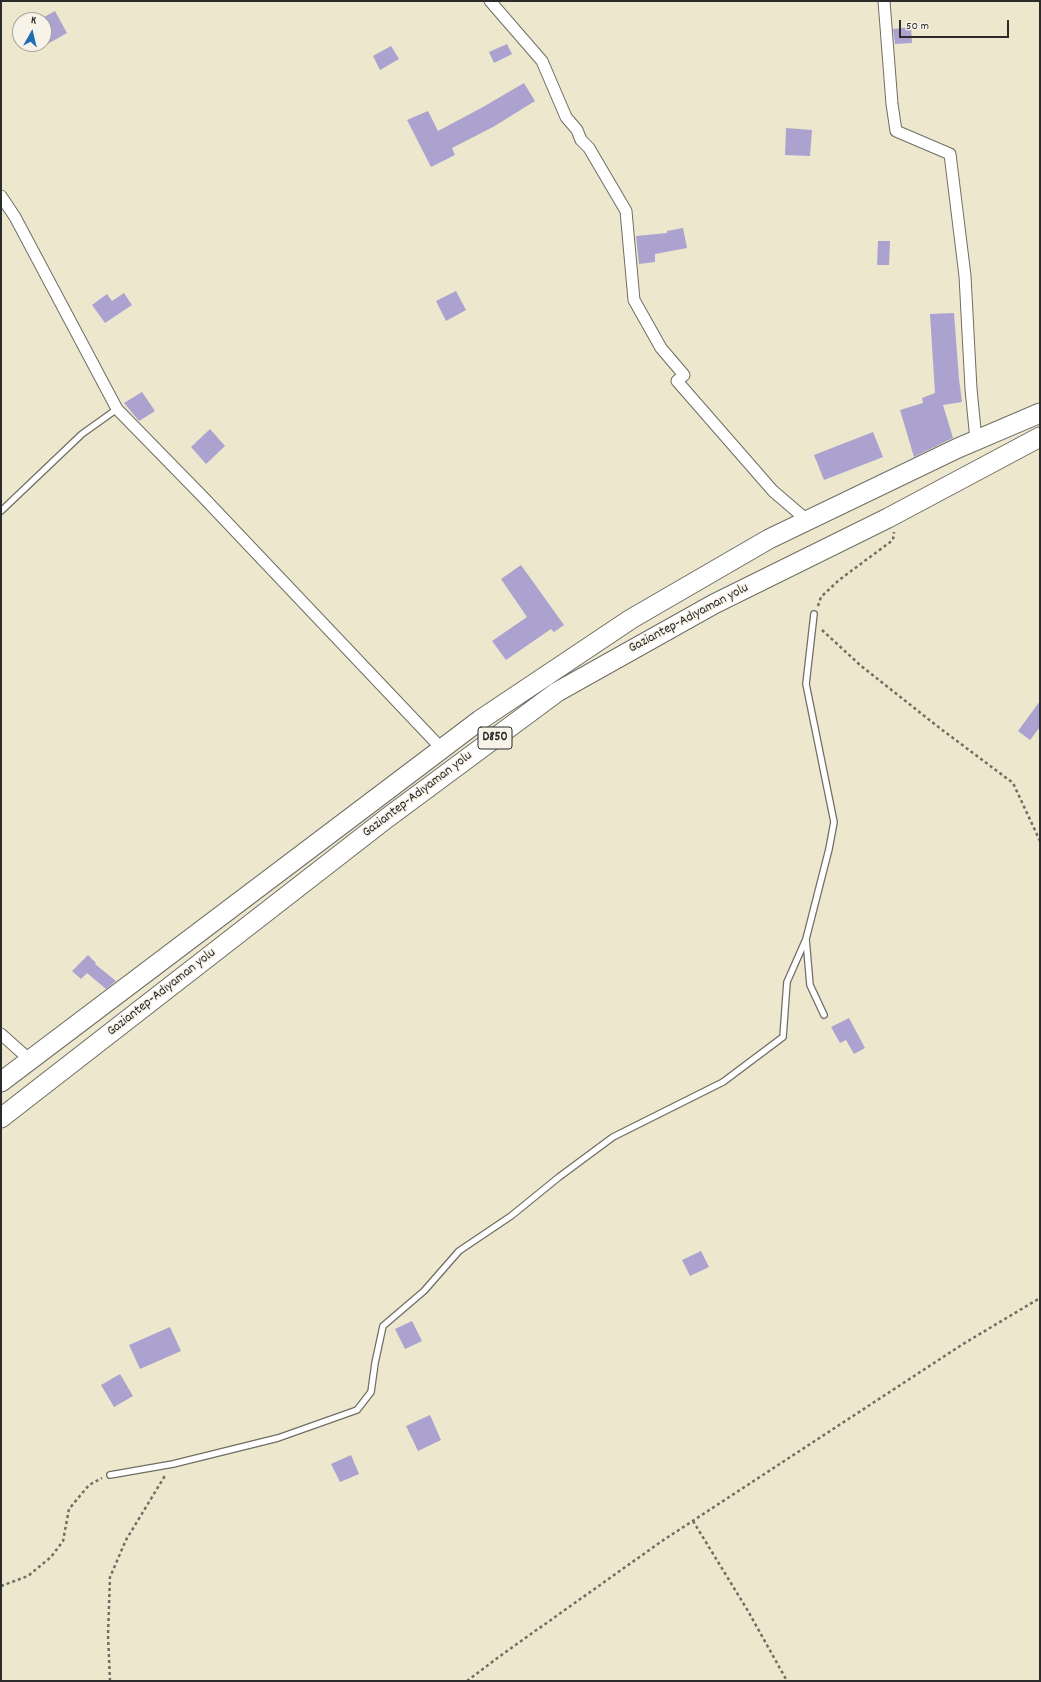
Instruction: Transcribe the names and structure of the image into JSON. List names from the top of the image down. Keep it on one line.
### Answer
{"streets":{"highway":["Gaziantep-Adıyaman yolu","D850"]},"scale_bar":"50 m","north":"top"}
